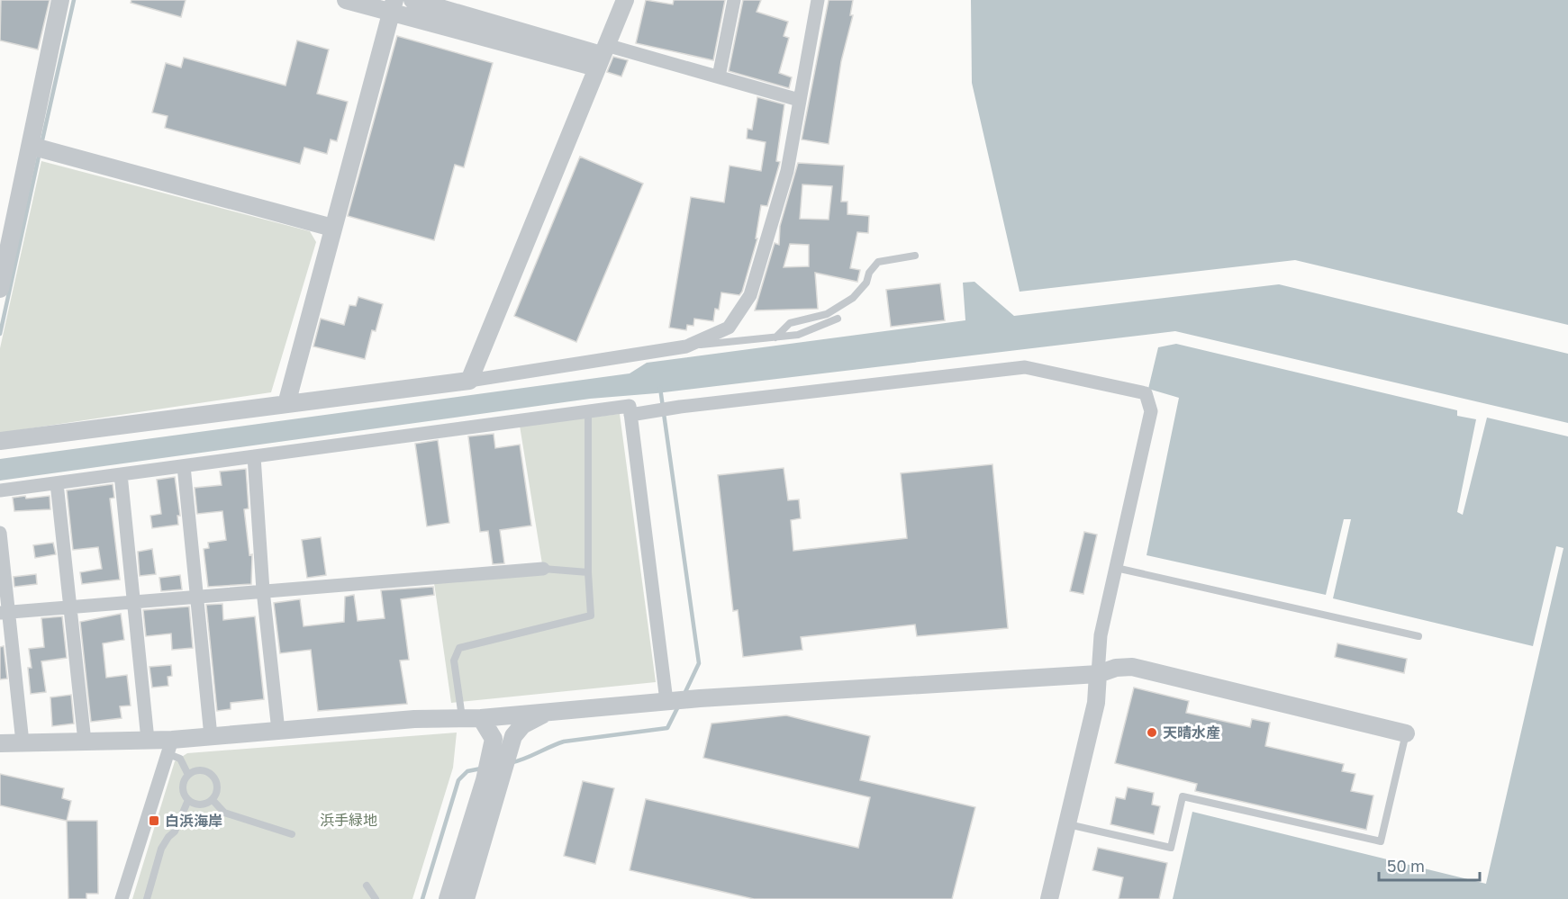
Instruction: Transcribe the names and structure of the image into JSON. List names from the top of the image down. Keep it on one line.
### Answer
{"parks":["浜手緑地"],"places":{"other":["天晴水産"],"transit":["白浜海岸"]},"scale_bar":"50 m"}
